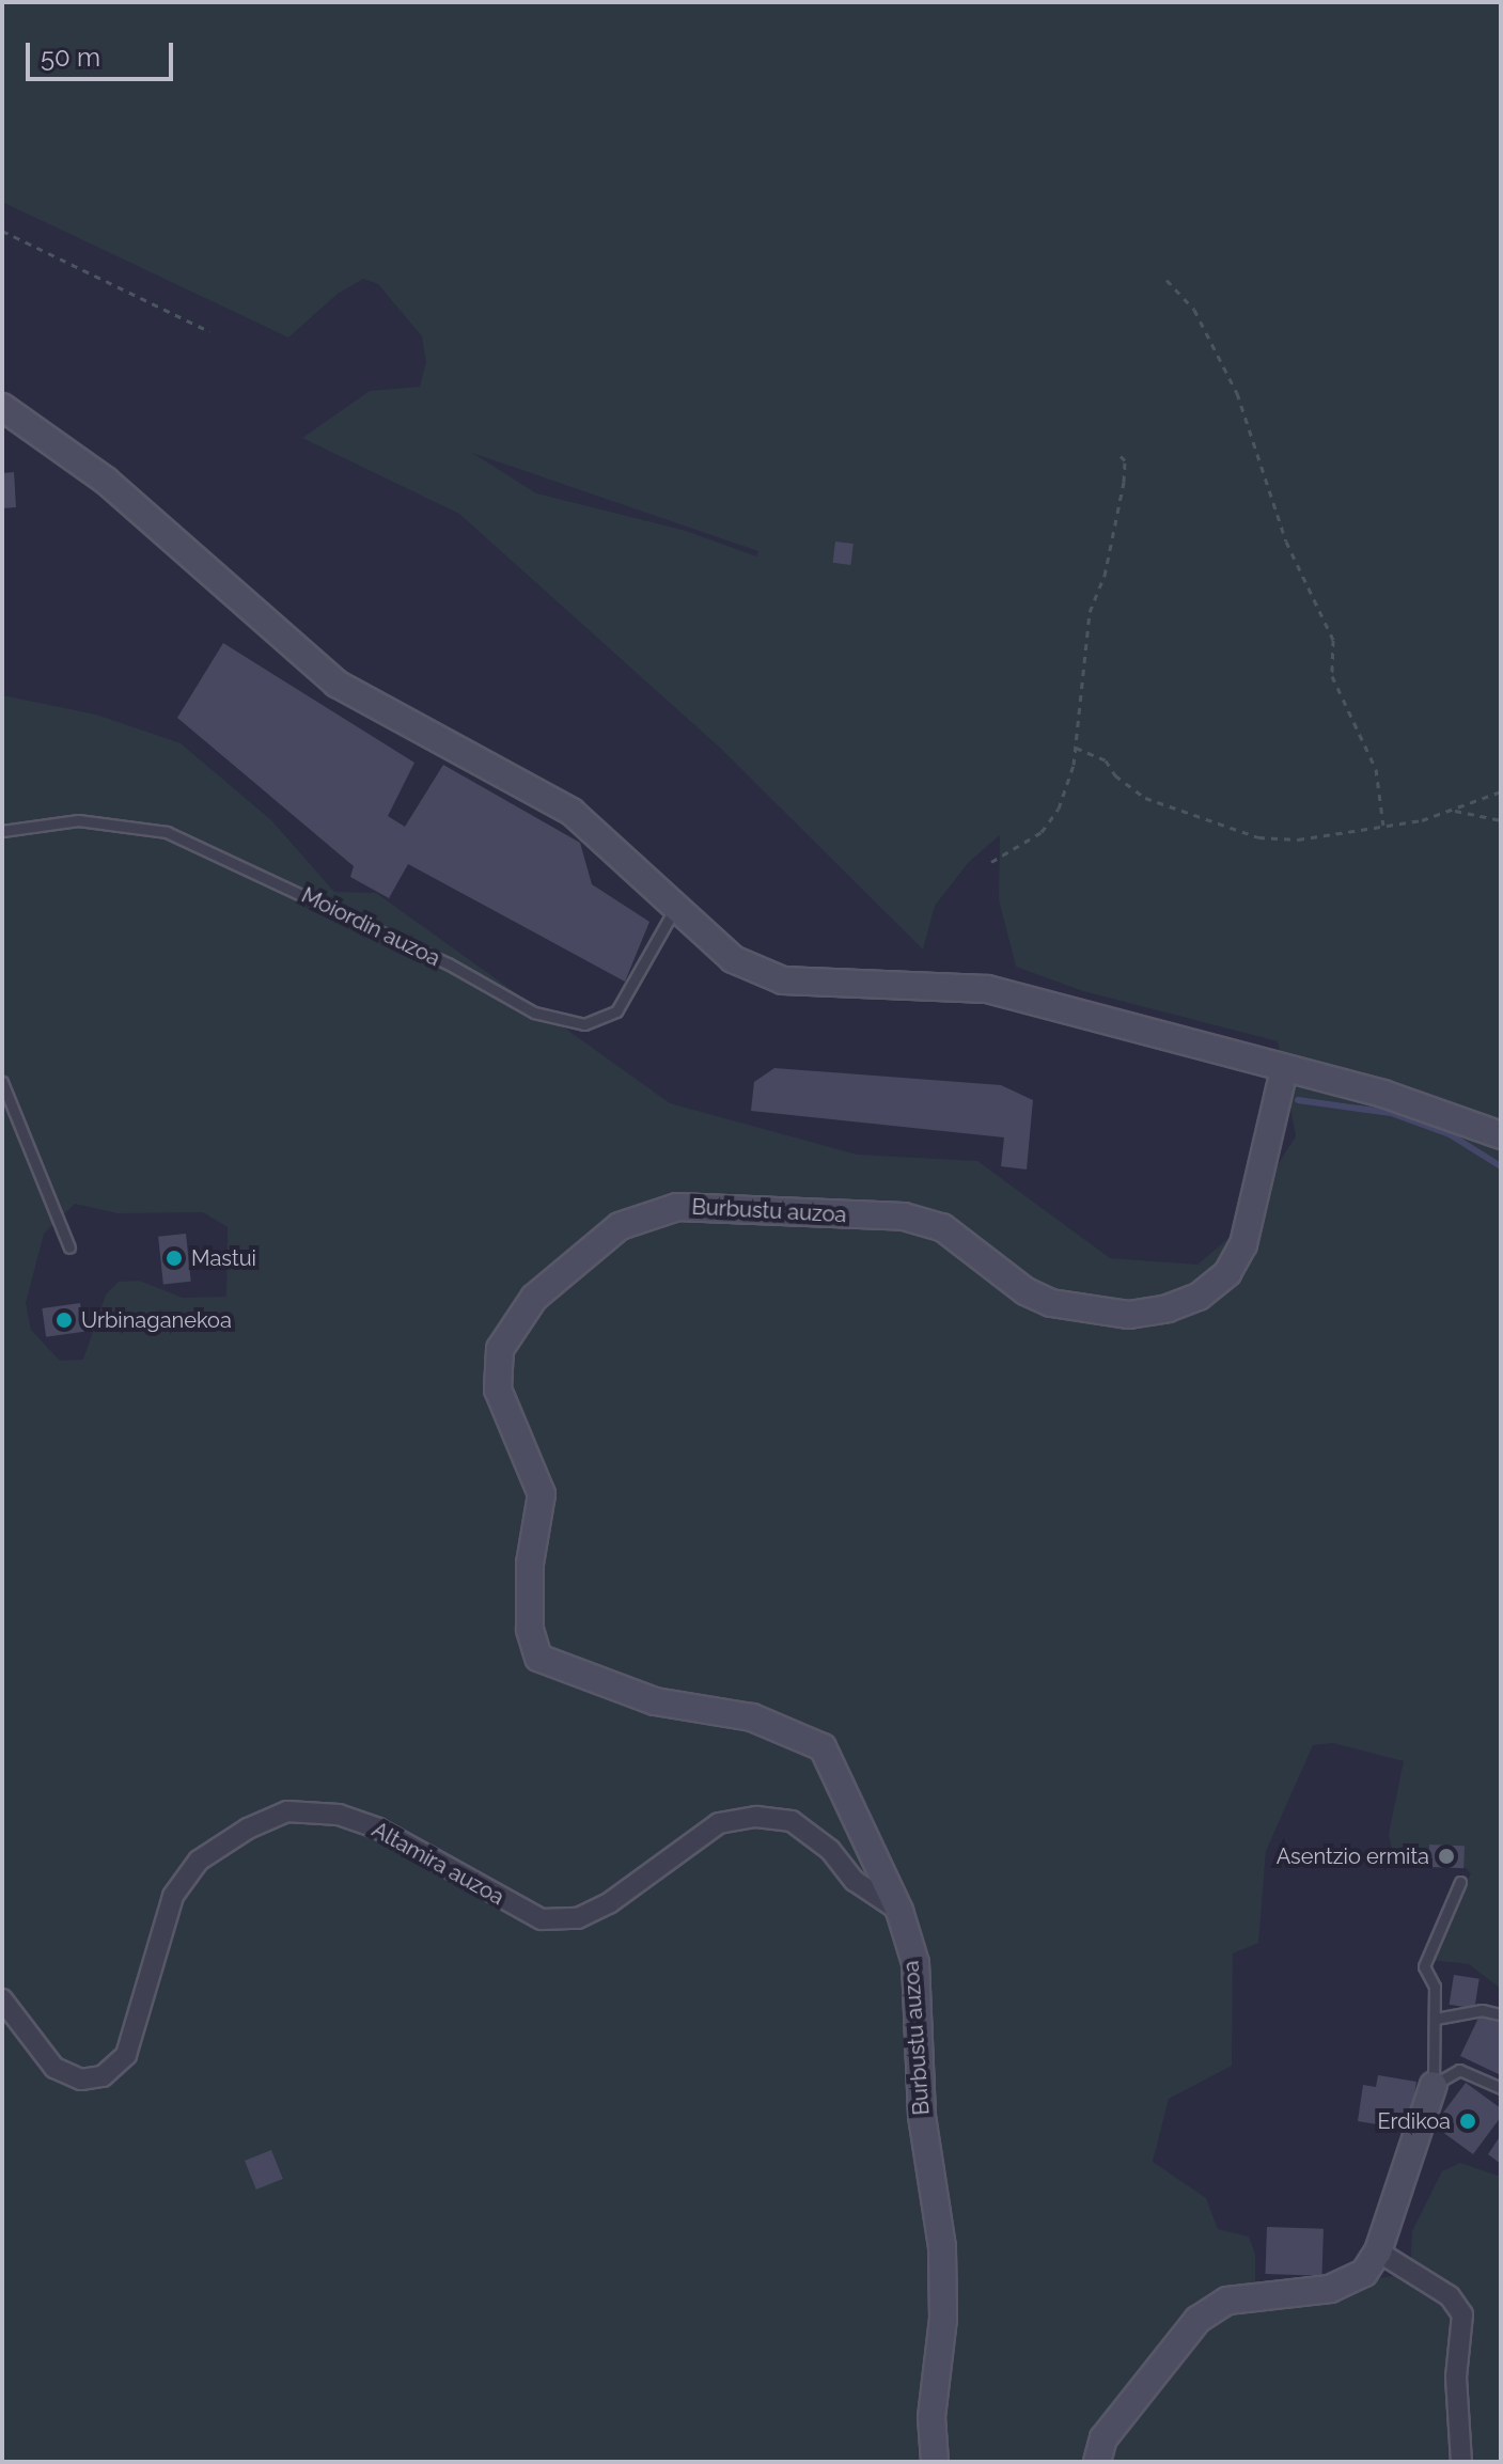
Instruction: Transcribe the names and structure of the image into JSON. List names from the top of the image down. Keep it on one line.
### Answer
{"streets":{"street":["Burbustu auzoa","Altamira auzoa"],"lane":["Moiordin auzoa"]},"crossings":[["Burbustu auzoa","Altamira auzoa"]],"places":["Mastui","Urbinaganekoa","Asentzio ermita","Erdikoa"],"scale_bar":"50 m"}
